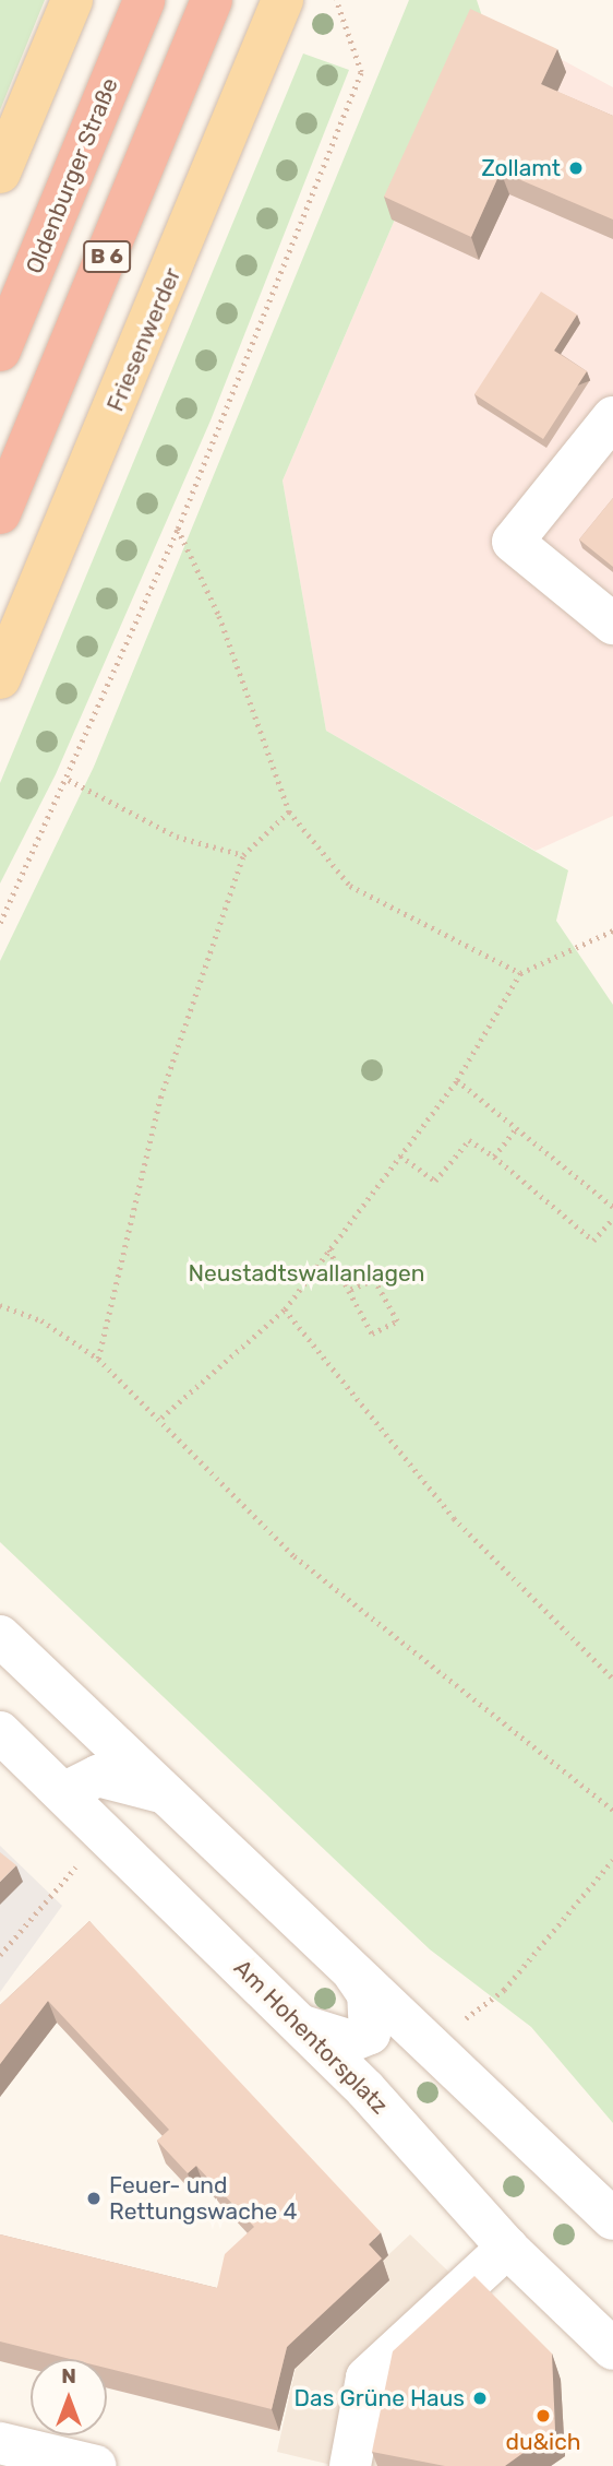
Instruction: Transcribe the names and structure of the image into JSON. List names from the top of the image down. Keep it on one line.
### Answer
{"streets":{"highway":["Oldenburger Straße","B 6"],"main road":["Friesenwerder"],"street":["Am Hohentorsplatz"]},"parks":["Neustadtswallanlagen"],"places":["Zollamt","Feuer- und Rettungswache 4","Das Grüne Haus","du&ich"],"north":"top"}
